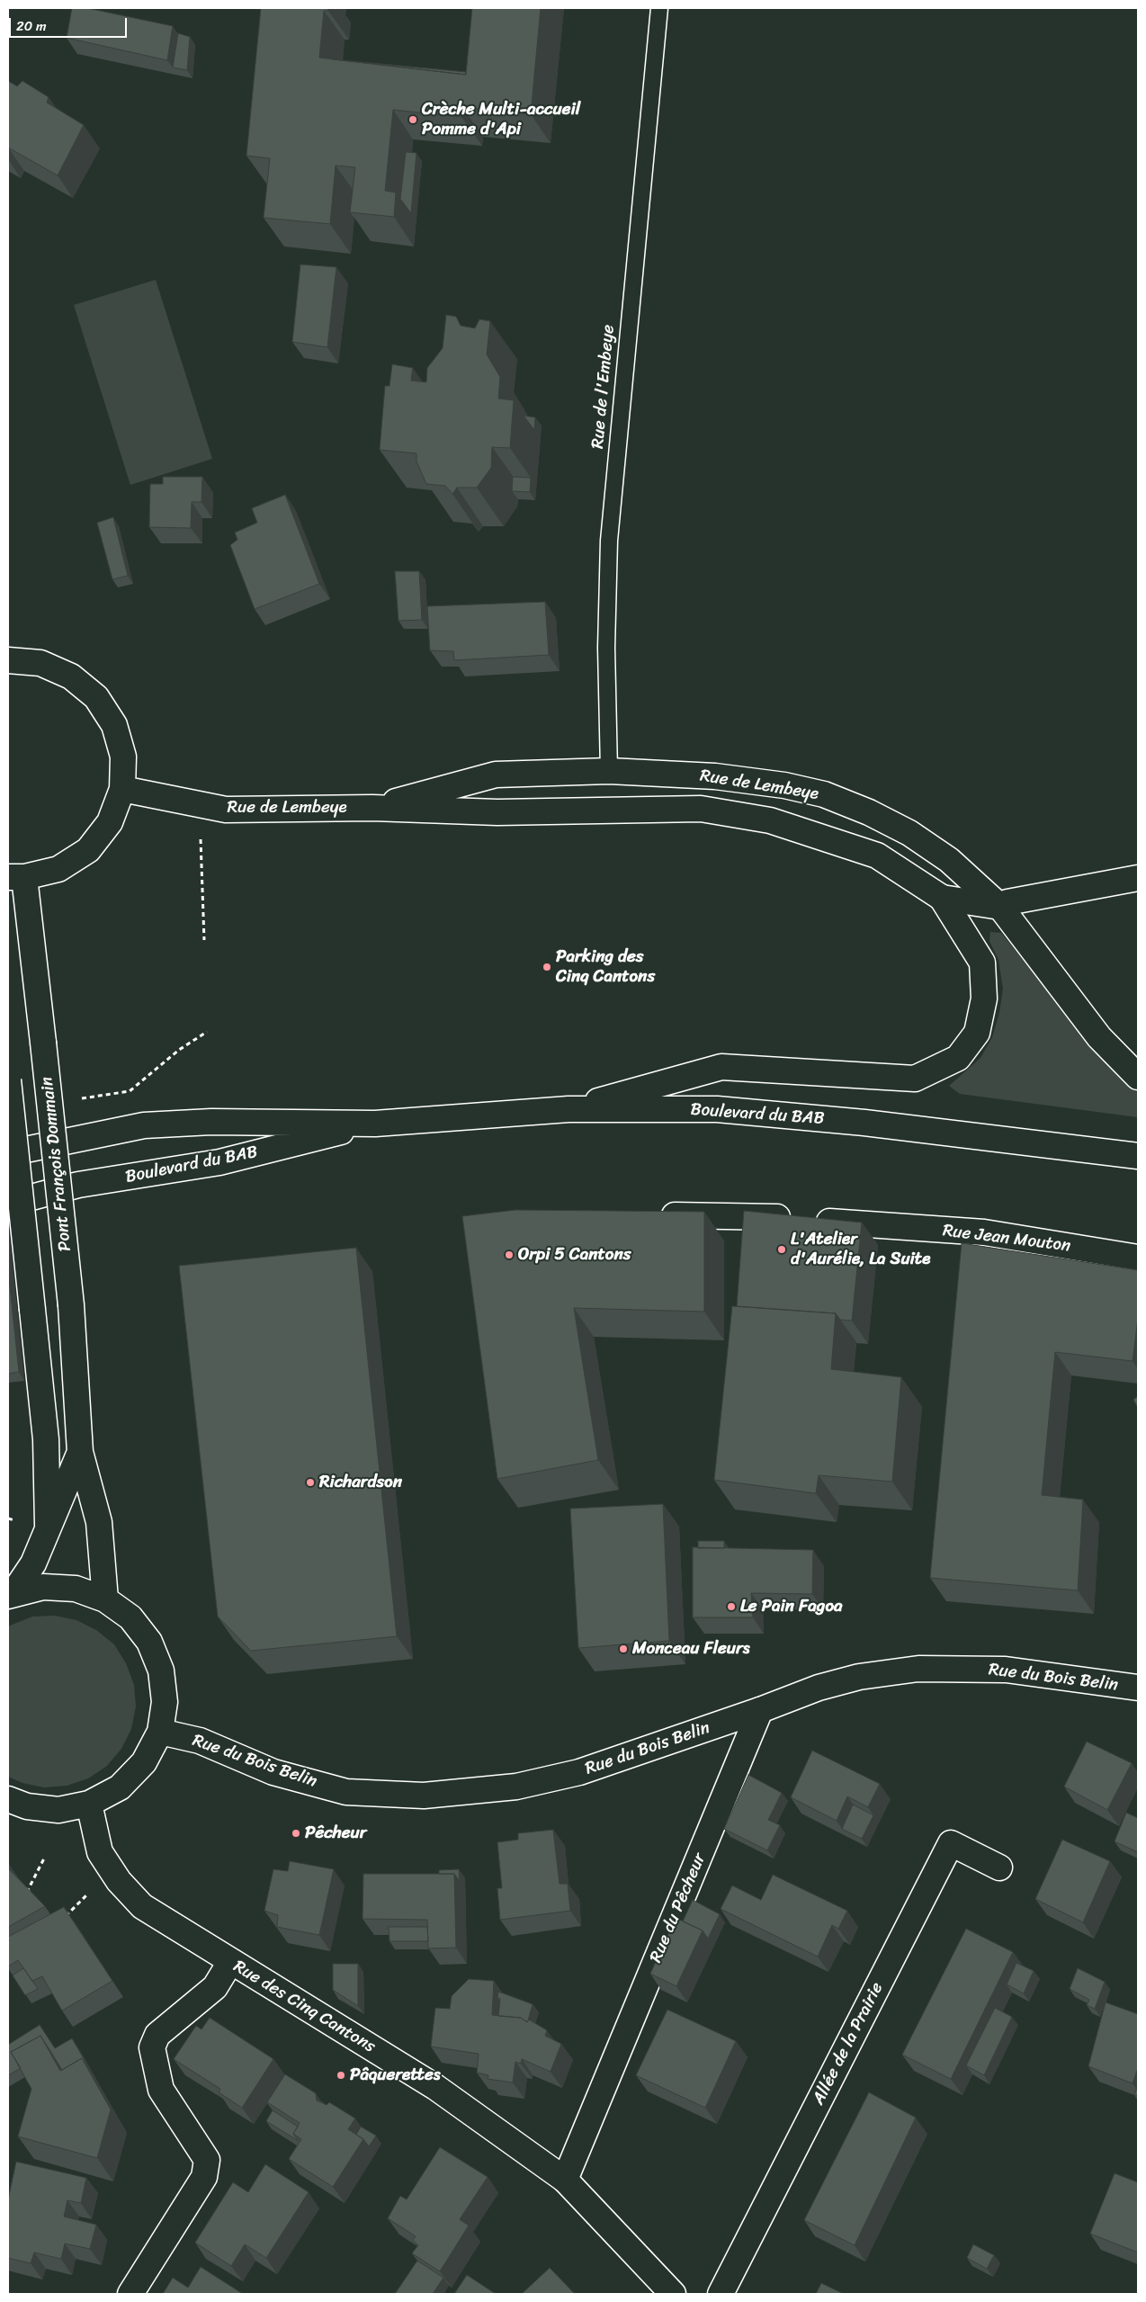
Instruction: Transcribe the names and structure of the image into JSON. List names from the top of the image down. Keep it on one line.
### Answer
{"streets":{"main road":["Rue de Lembeye","Boulevard du BAB","Pont François Dommain","Rue Jean Mouton","Rue du Bois Belin","Rue du Pêcheur","Rue des Cinq Cantons","Allée de la Prairie"],"lane":["Rue de l'Embeye"]},"crossings":[["Rue de l'Embeye","Rue de Lembeye"],["Rue du Bois Belin","Rue du Pêcheur"],["Rue du Pêcheur","Rue des Cinq Cantons"]],"places":["Crèche Multi-accueil Pomme d'Api","Parking des Cinq Cantons","L'Atelier d'Aurélie, La Suite","Orpi 5 Cantons","Richardson","Le Pain Fagoa","Monceau Fleurs","Pêcheur","Pâquerettes"],"scale_bar":"20 m"}
